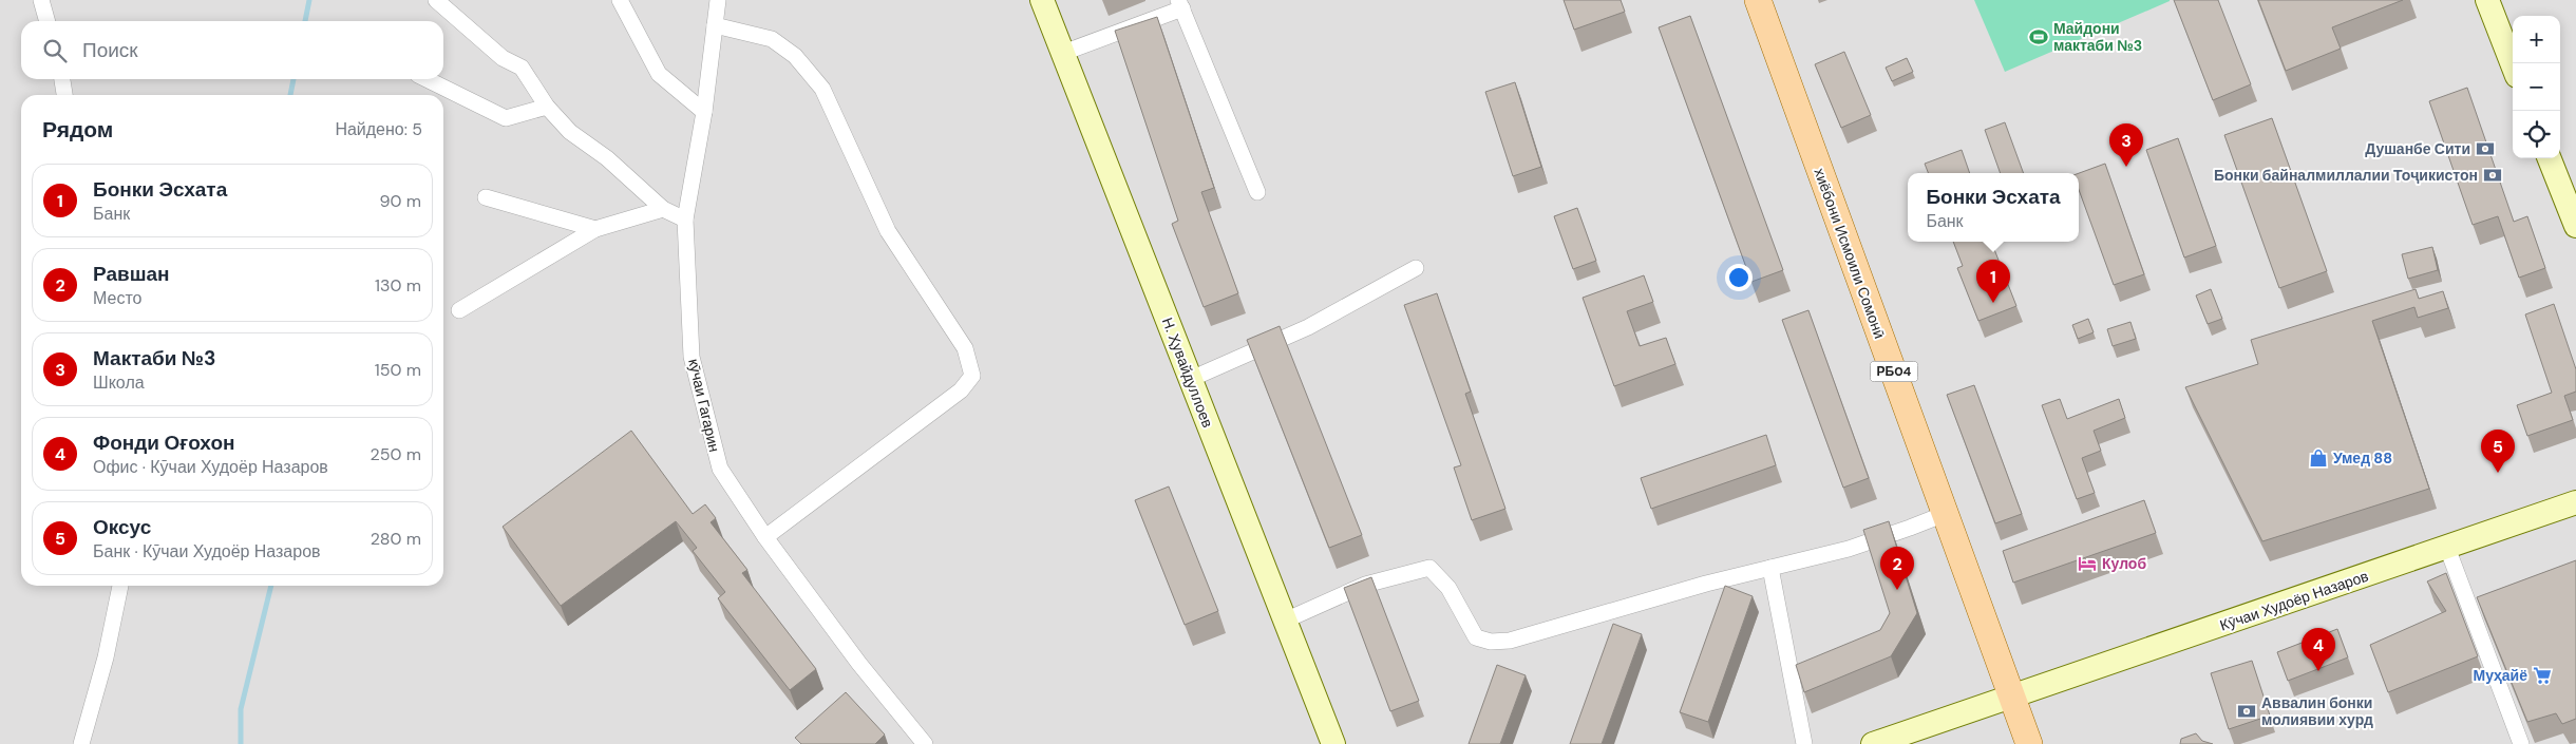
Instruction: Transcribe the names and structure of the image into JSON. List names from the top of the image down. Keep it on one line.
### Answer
{"streets":{"main road":["хиёбони Исмоили Сомонӣ","РБ04"],"street":["Н. Ҳувайдуллоев","кӯчаи Гагарин","Кӯчаи Худоёр Назаров"]},"crossings":[["хиёбони Исмоили Сомонӣ","Кӯчаи Худоёр Назаров"]],"places":{"sports":["Майдони мактаби №3"],"bank":["Душанбе Сити","Бонки байналмиллалии Тоҷикистон","Аввалин бонки молиявии хурд"],"shop":["Умед 88"],"hotel":["Кулоб"],"supermarket":["Муҳайё"]},"page":{"map_buttons":["+","−"],"search":"Поиск","heading":["Рядом","Найдено: 5"],"pins":["3","1","5","2","4"],"list":[{"mark":"1","name":"Бонки Эсхата","note":"Банк","value":"90 m"},{"mark":"2","name":"Равшан","note":"Место","value":"130 m"},{"mark":"3","name":"Мактаби №3","note":"Школа","value":"150 m"},{"mark":"4","name":"Фонди Оғохон","note":"Офис · Кӯчаи Худоёр Назаров","value":"250 m"},{"mark":"5","name":"Оксус","note":"Банк · Кӯчаи Худоёр Назаров","value":"280 m"}],"popup":["Бонки Эсхата","Банк"]}}
